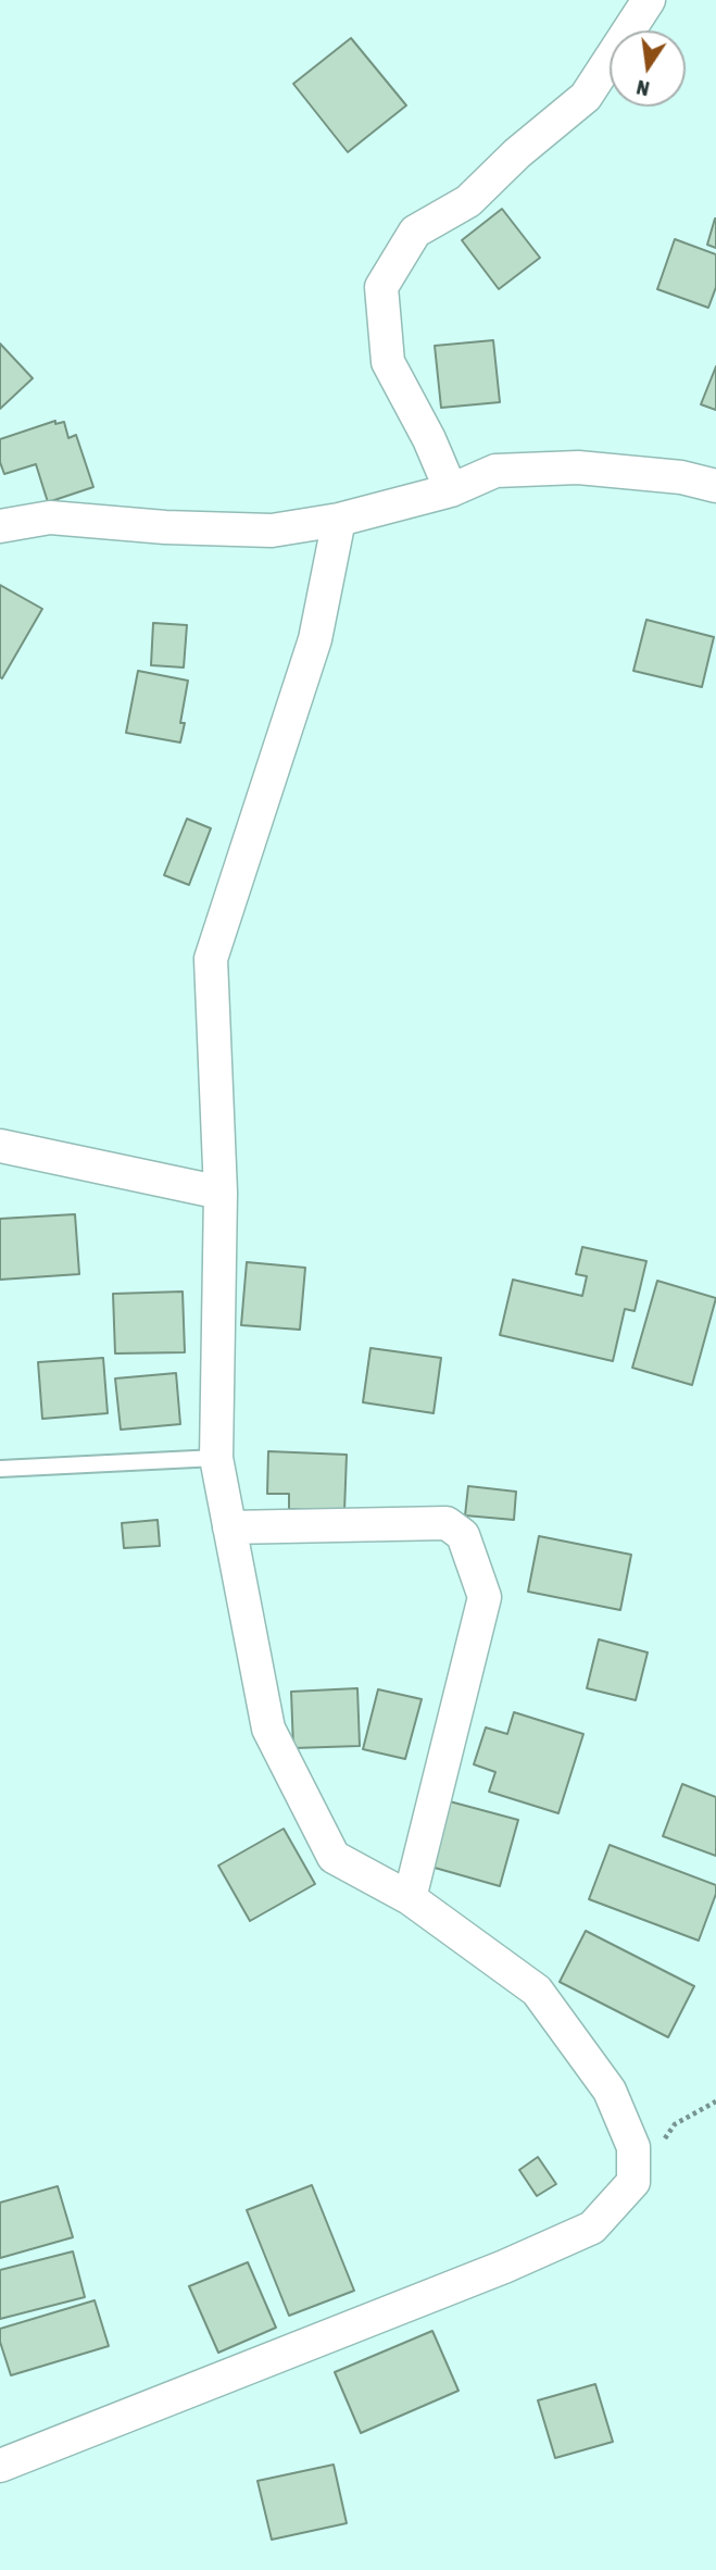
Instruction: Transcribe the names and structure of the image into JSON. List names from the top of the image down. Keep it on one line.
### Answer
{"north":"bottom"}
